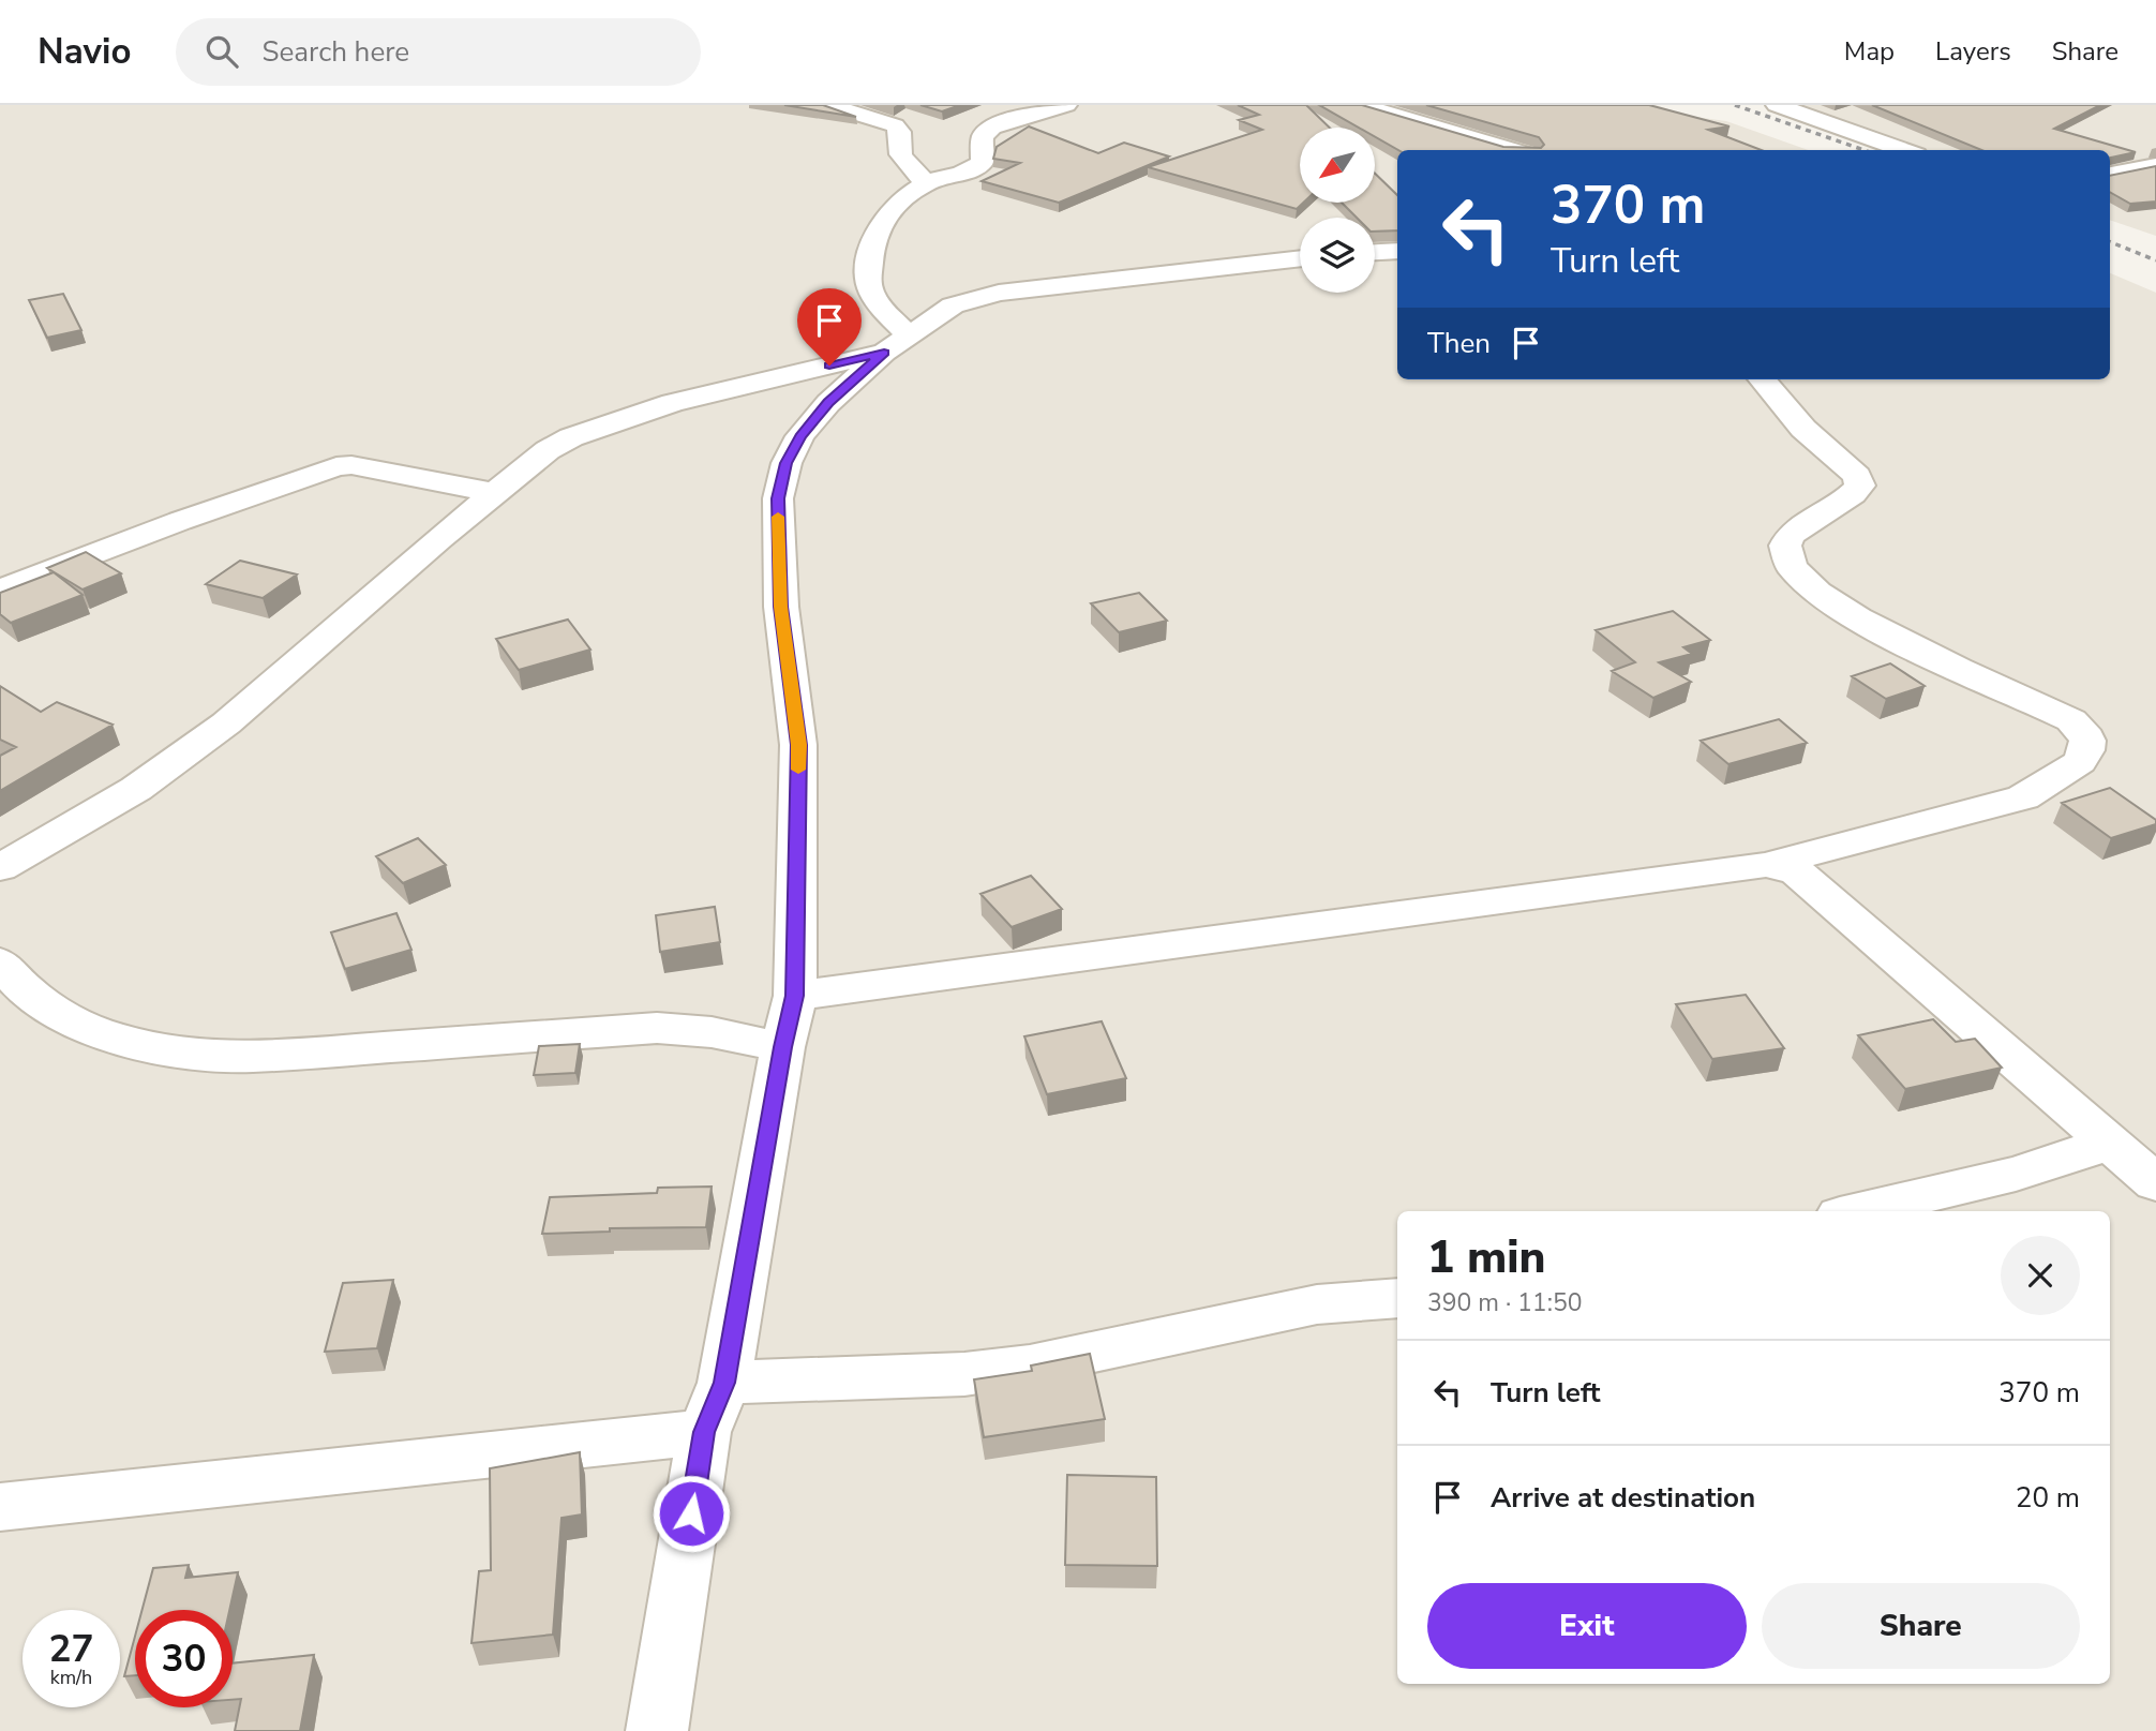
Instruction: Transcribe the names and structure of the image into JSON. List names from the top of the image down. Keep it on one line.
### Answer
{"north":"bottom left","page":{"header":"Navio","search":"Search here","nav":["Map","Layers","Share"],"turn":["370 m","Turn left"],"then":"Then","heading":["1 min","390 m · 11:50"],"list":[{"name":"Turn left","value":"370 m"},{"name":"Arrive at destination","value":"20 m"}],"buttons":["Exit","Share"],"speed":"27 km/h","limit":"30"}}
